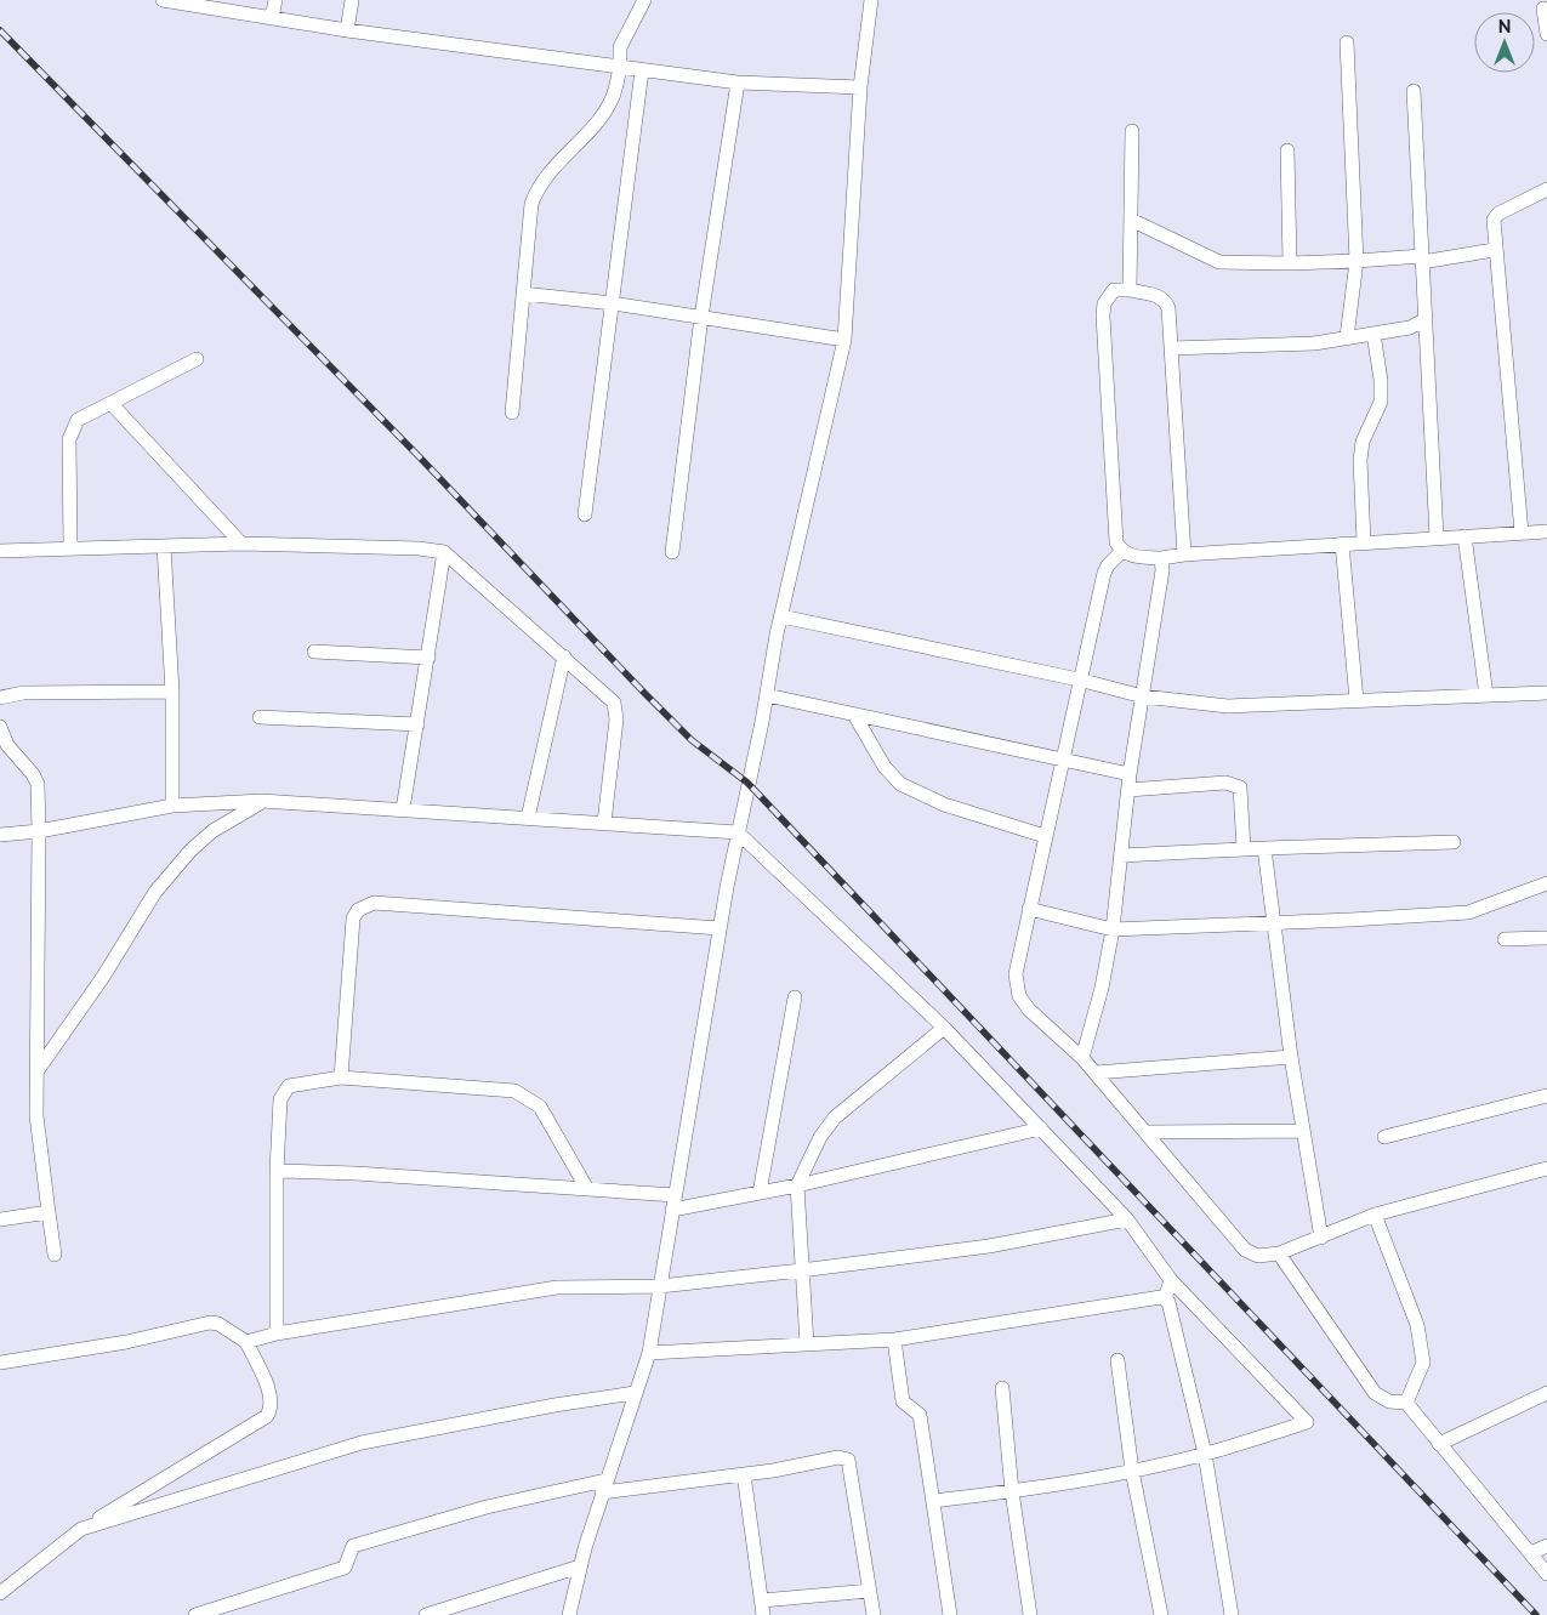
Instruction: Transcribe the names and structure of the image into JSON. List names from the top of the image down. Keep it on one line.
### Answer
{"north":"top"}
